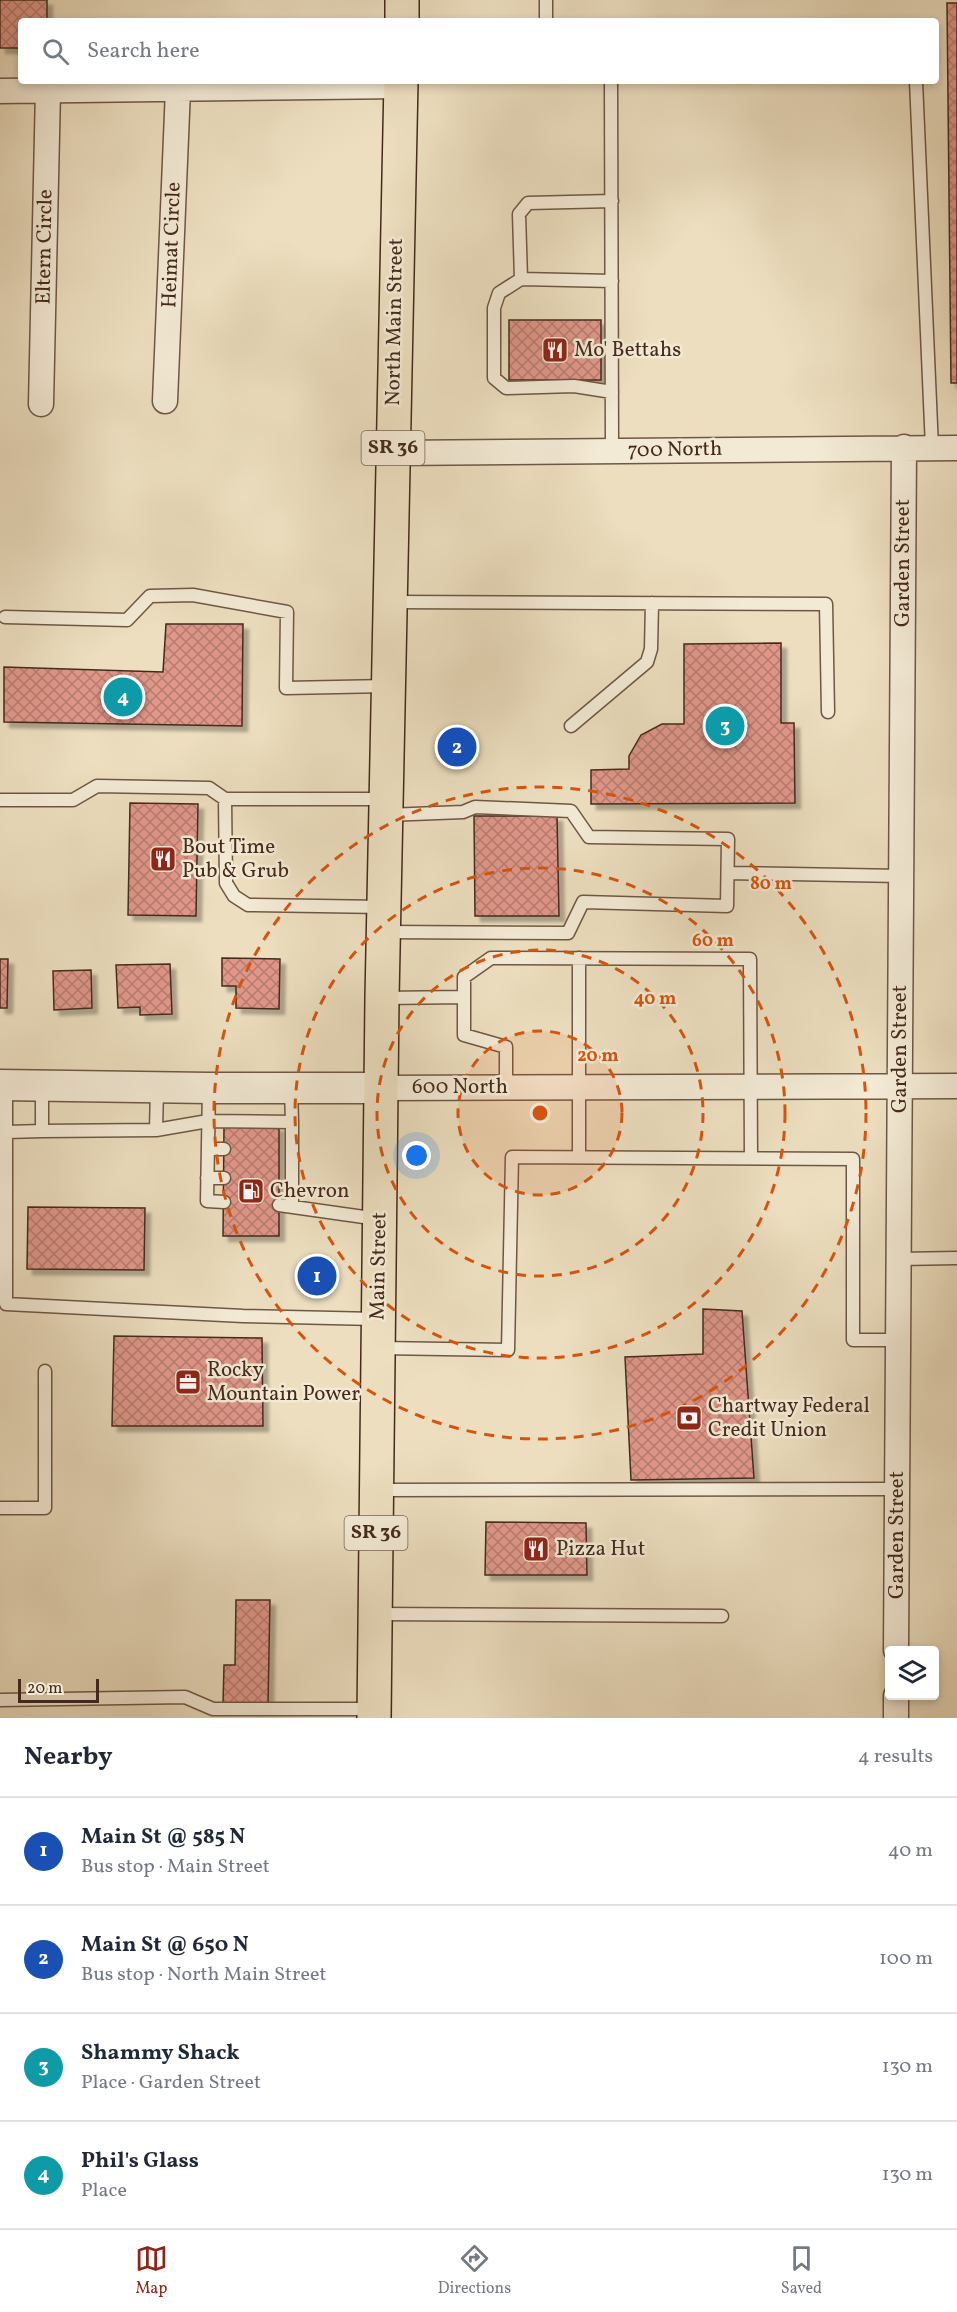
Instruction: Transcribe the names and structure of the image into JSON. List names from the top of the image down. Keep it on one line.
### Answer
{"streets":{"highway":["North Main Street","SR 36","Main Street"],"street":["Heimat Circle","Eltern Circle","700 North","Garden Street","600 North"]},"crossings":[["North Main Street","700 North"],["North Main Street","Main Street"],["700 North","Garden Street"],["Garden Street","600 North"],["600 North","Main Street"]],"places":{"restaurant":["Mo' Bettahs","Bout Time Pub & Grub","Pizza Hut"],"fuel station":["Chevron"],"office":["Rocky Mountain Power"],"bank":["Chartway Federal Credit Union"]},"scale_bar":"20 m","page":{"search":"Search here","pins":["4","3","2","1"],"scale":"20 m","heading":["Nearby","4 results"],"list":[{"mark":"1","name":"Main St @ 585 N","note":"Bus stop · Main Street","value":"40 m"},{"mark":"2","name":"Main St @ 650 N","note":"Bus stop · North Main Street","value":"100 m"},{"mark":"3","name":"Shammy Shack","note":"Place · Garden Street","value":"130 m"},{"mark":"4","name":"Phil's Glass","note":"Place","value":"130 m"}],"nav":["Map","Directions","Saved"]},"rings":["80 m","60 m","40 m","20 m"]}
